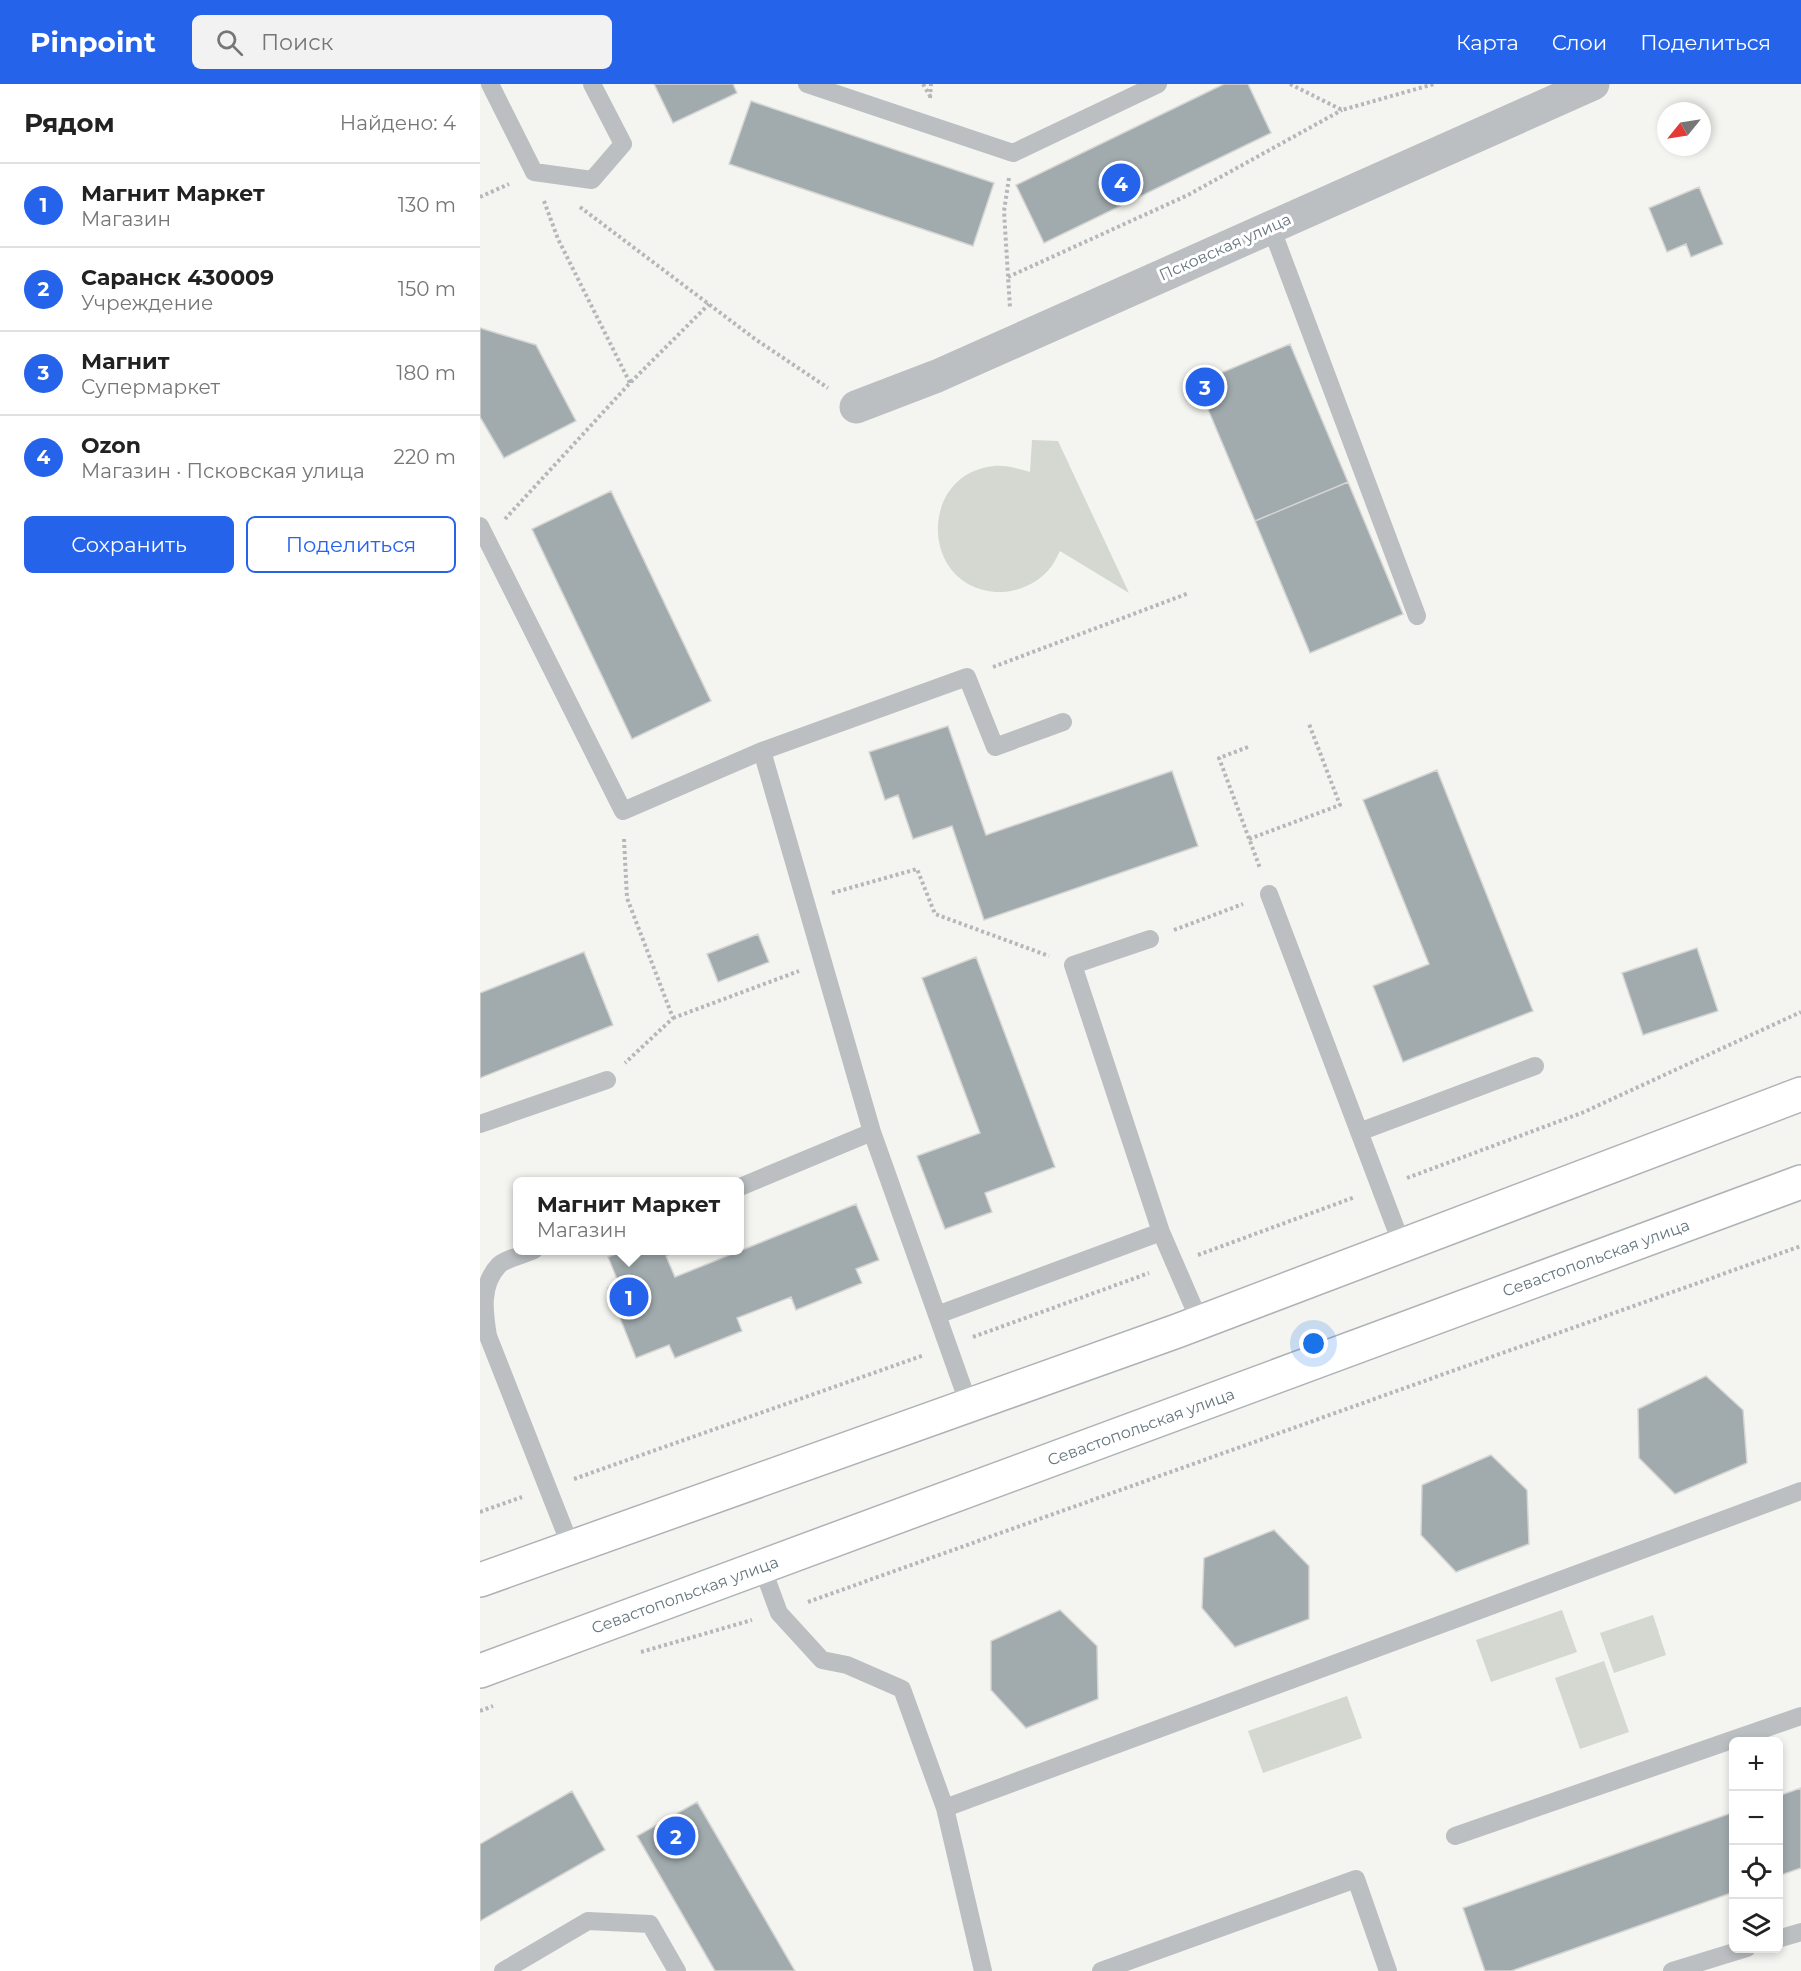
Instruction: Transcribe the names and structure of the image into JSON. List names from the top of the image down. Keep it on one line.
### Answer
{"streets":{"main road":["Севастопольская улица"],"street":["Псковская улица"]},"north":"bottom left","page":{"header":"Pinpoint","search":"Поиск","nav":["Карта","Слои","Поделиться"],"heading":["Рядом","Найдено: 4"],"pins":["4","3","1","2"],"list":[{"mark":"1","name":"Магнит Маркет","note":"Магазин","value":"130 m"},{"mark":"2","name":"Саранск 430009","note":"Учреждение","value":"150 m"},{"mark":"3","name":"Магнит","note":"Супермаркет","value":"180 m"},{"mark":"4","name":"Ozon","note":"Магазин · Псковская улица","value":"220 m"}],"buttons":["Сохранить","Поделиться"],"popup":["Магнит Маркет","Магазин"],"map_buttons":["+","−"]}}
